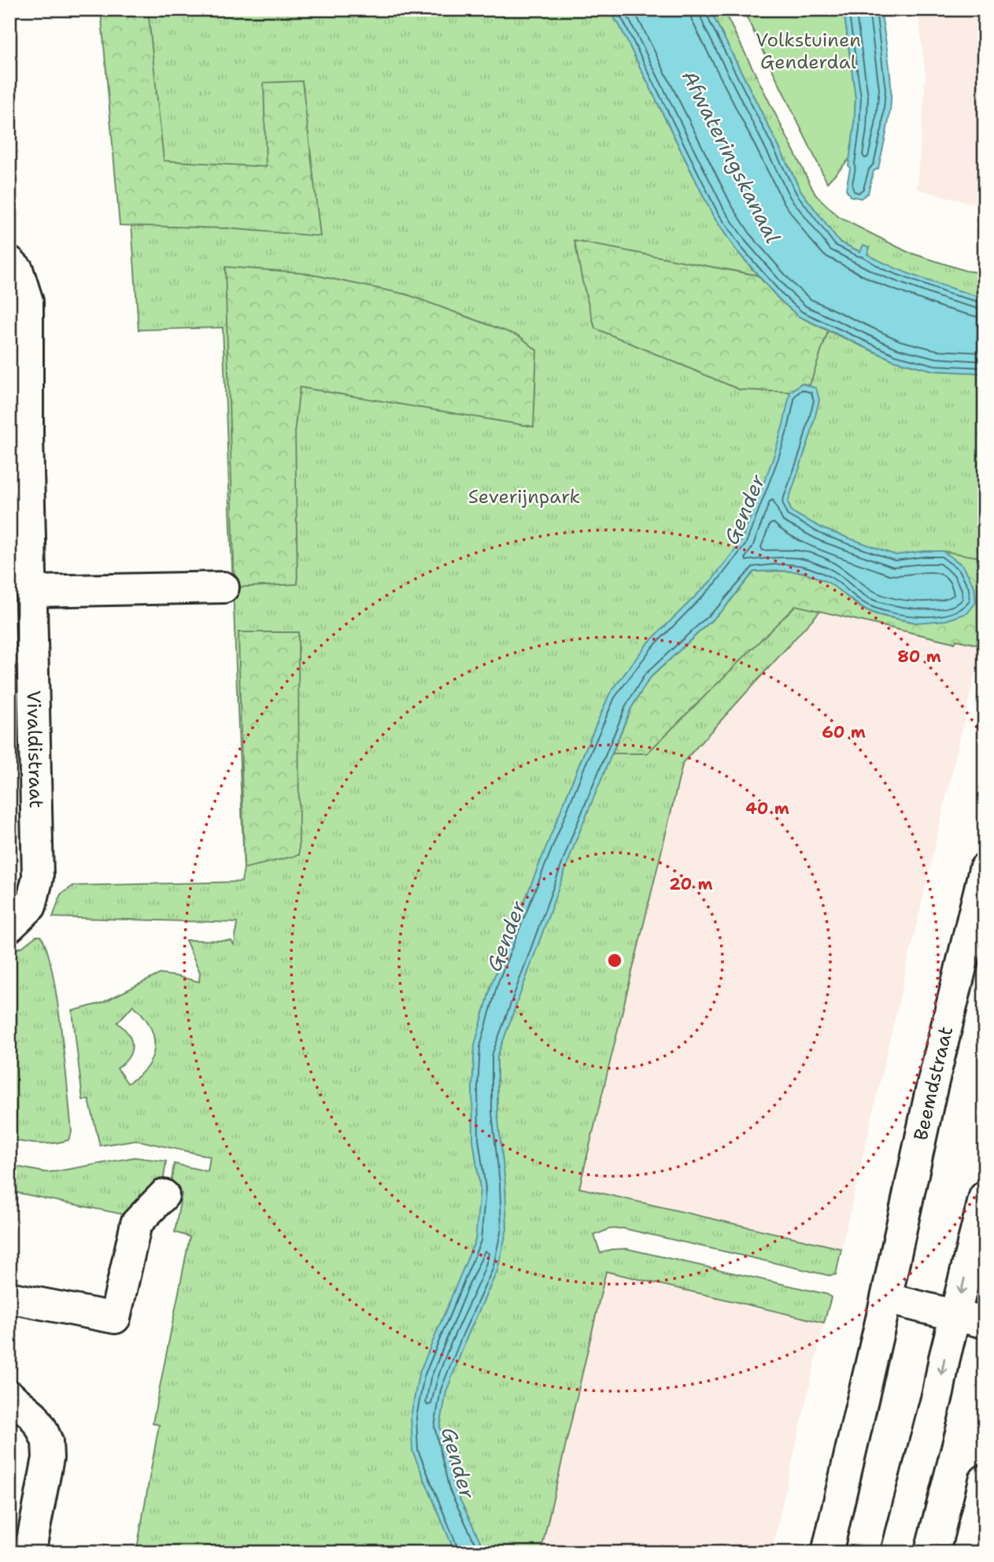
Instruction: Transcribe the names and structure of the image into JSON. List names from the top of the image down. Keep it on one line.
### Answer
{"streets":{"street":["Vivaldistraat","Beemdstraat"]},"water":["Afwateringskanaal","Gender"],"parks":["Volkstuinen Genderdal","Severijnpark"],"rings":["80 m","60 m","40 m","20 m"]}
